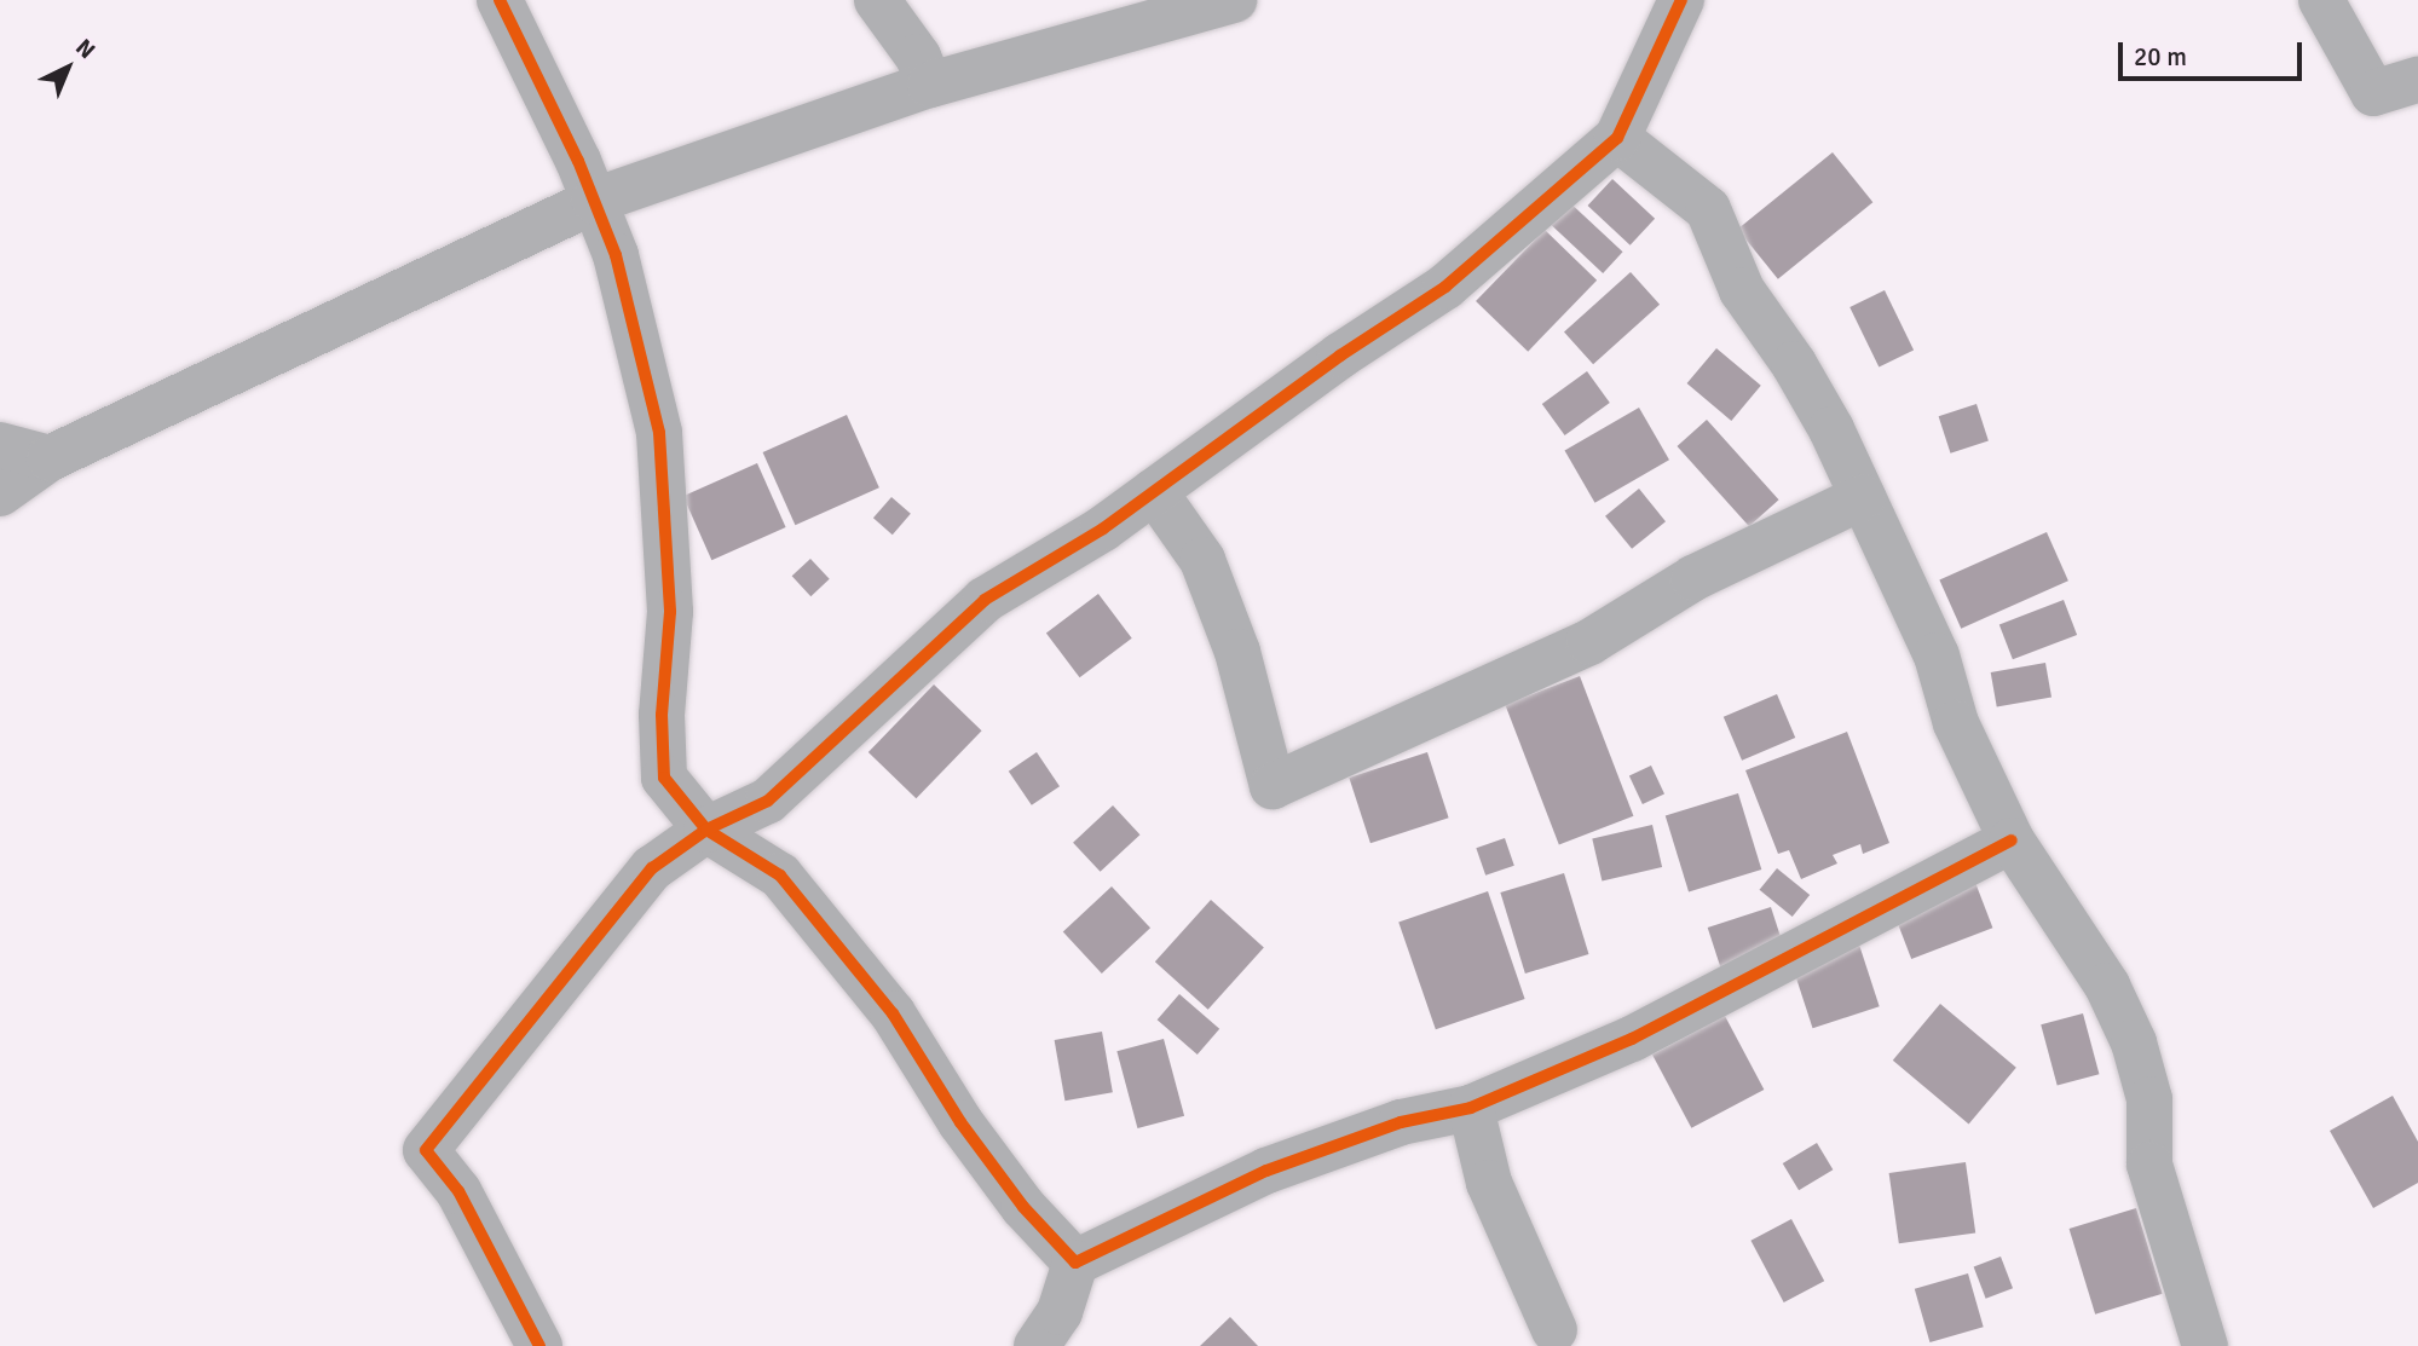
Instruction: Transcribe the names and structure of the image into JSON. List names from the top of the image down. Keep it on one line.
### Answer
{"scale_bar":"20 m","north":"top right"}
